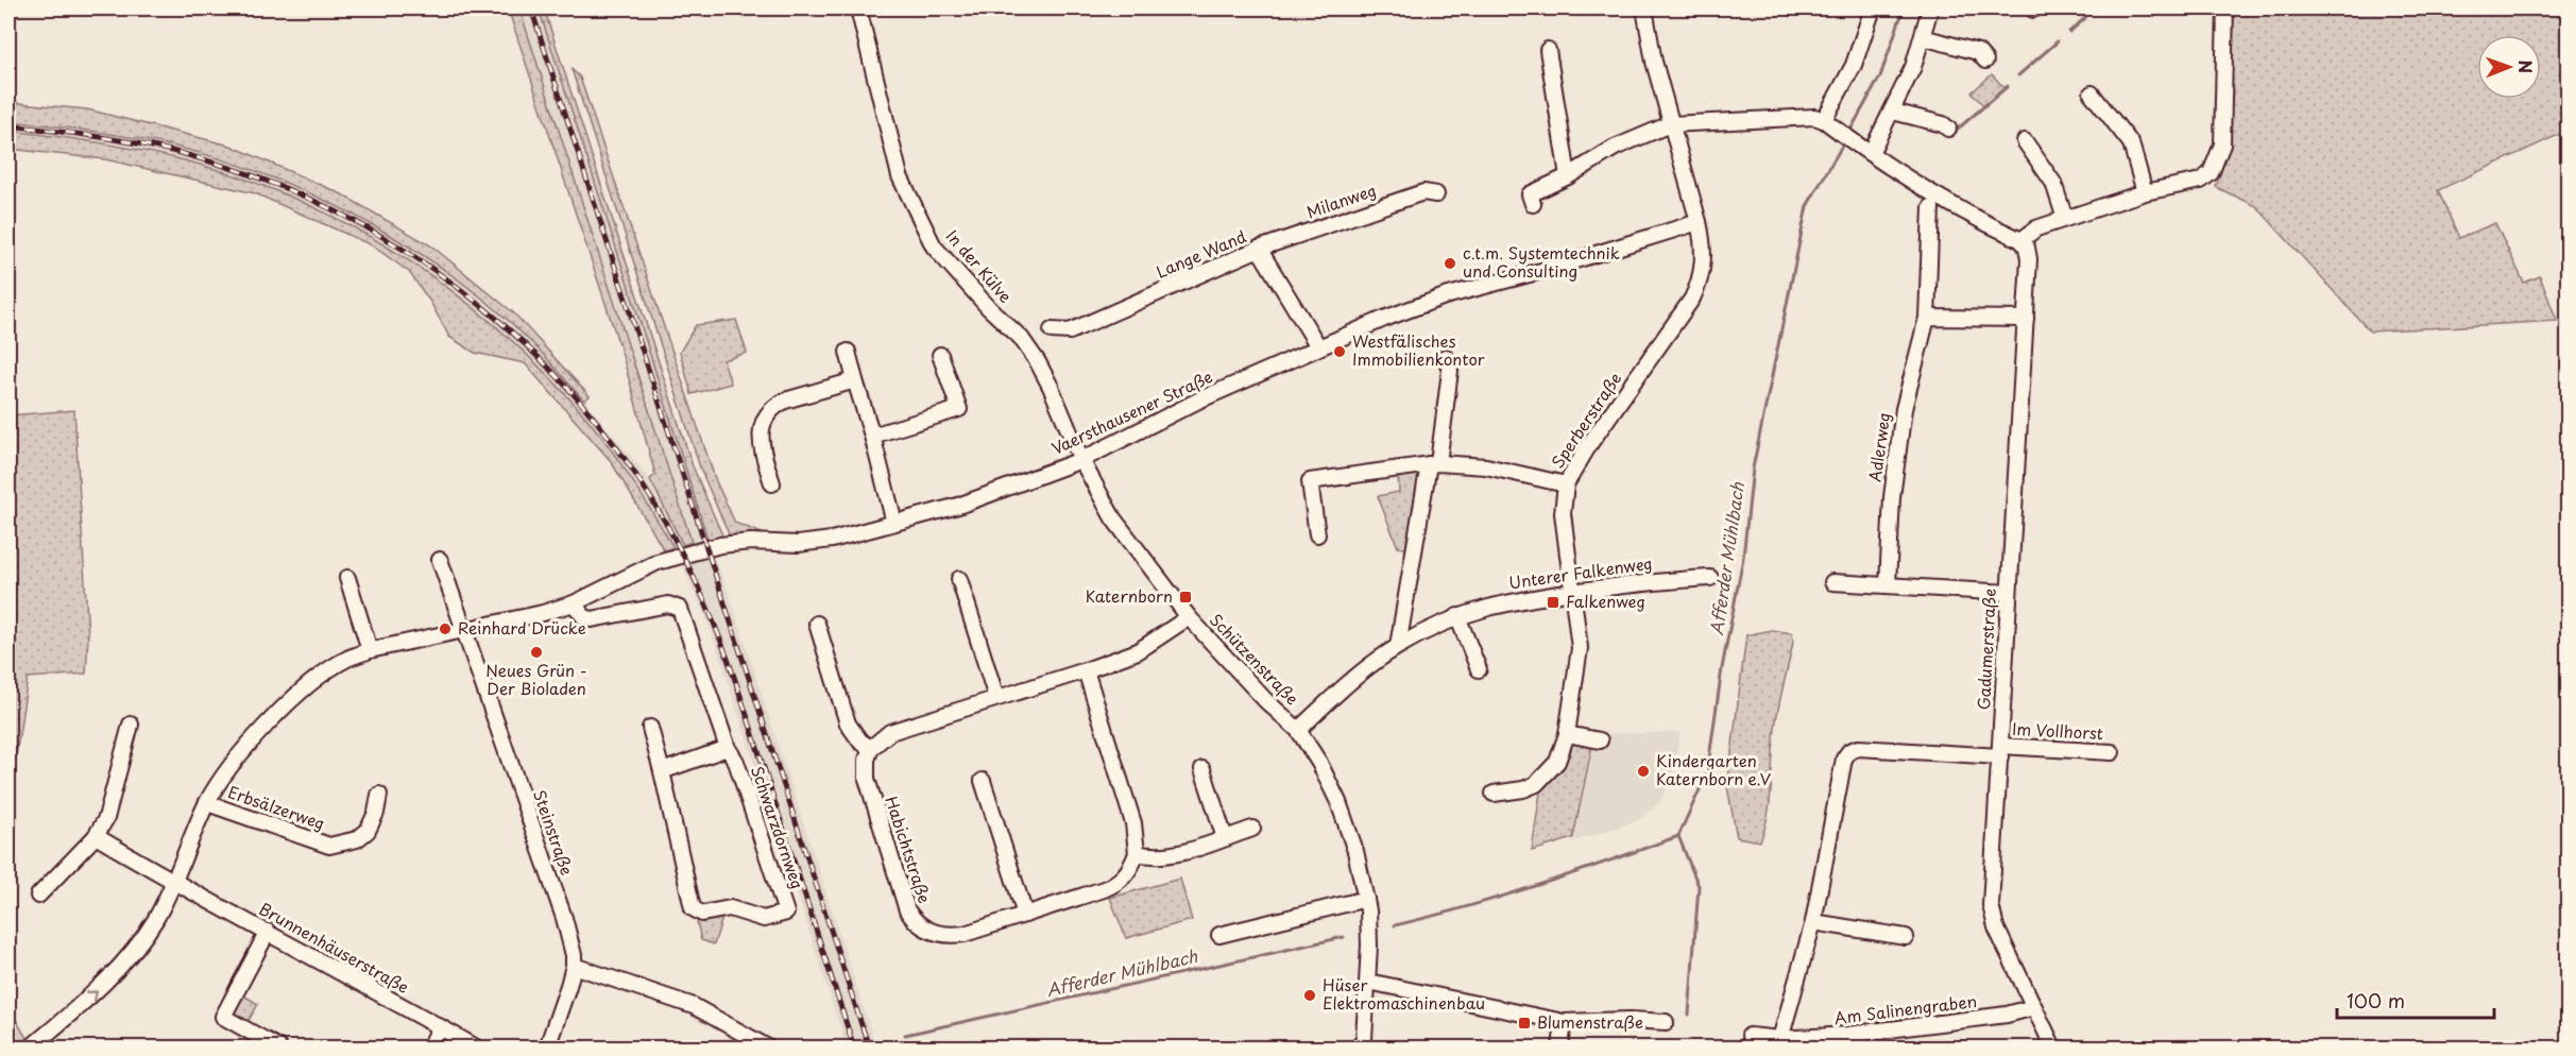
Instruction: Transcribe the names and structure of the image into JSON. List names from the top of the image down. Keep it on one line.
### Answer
{"streets":{"street":["Milanweg","Lange Wand","In der Külve","Vaersthausener Straße","Sperberstraße","Adlerweg","Unterer Falkenweg","Gadumerstraße","Schützenstraße","Im Vollhorst","Erbsälzerweg","Schwarzdornweg","Steinstraße","Habichtstraße","Brunnenhäuserstraße","Am Salinengraben"]},"crossings":[["Milanweg","Lange Wand"],["Lange Wand","Vaersthausener Straße"],["In der Külve","Vaersthausener Straße"],["In der Külve","Schützenstraße"],["Vaersthausener Straße","Sperberstraße"],["Vaersthausener Straße","Schützenstraße"],["Vaersthausener Straße","Erbsälzerweg"],["Vaersthausener Straße","Schwarzdornweg"],["Vaersthausener Straße","Steinstraße"],["Vaersthausener Straße","Brunnenhäuserstraße"],["Sperberstraße","Unterer Falkenweg"],["Unterer Falkenweg","Schützenstraße"],["Gadumerstraße","Im Vollhorst"],["Gadumerstraße","Am Salinengraben"]],"water":["Afferder Mühlbach"],"places":{"other":["c.t.m. Systemtechnik und Consulting","Westfälisches Immobilienkontor","Reinhard Drücke","Neues Grün - Der Bioladen","Kindergarten Katernborn e.V","Hüser Elektromaschinenbau"],"transit":["Katernborn","Falkenweg","Blumenstraße"]},"scale_bar":"100 m","north":"right"}
